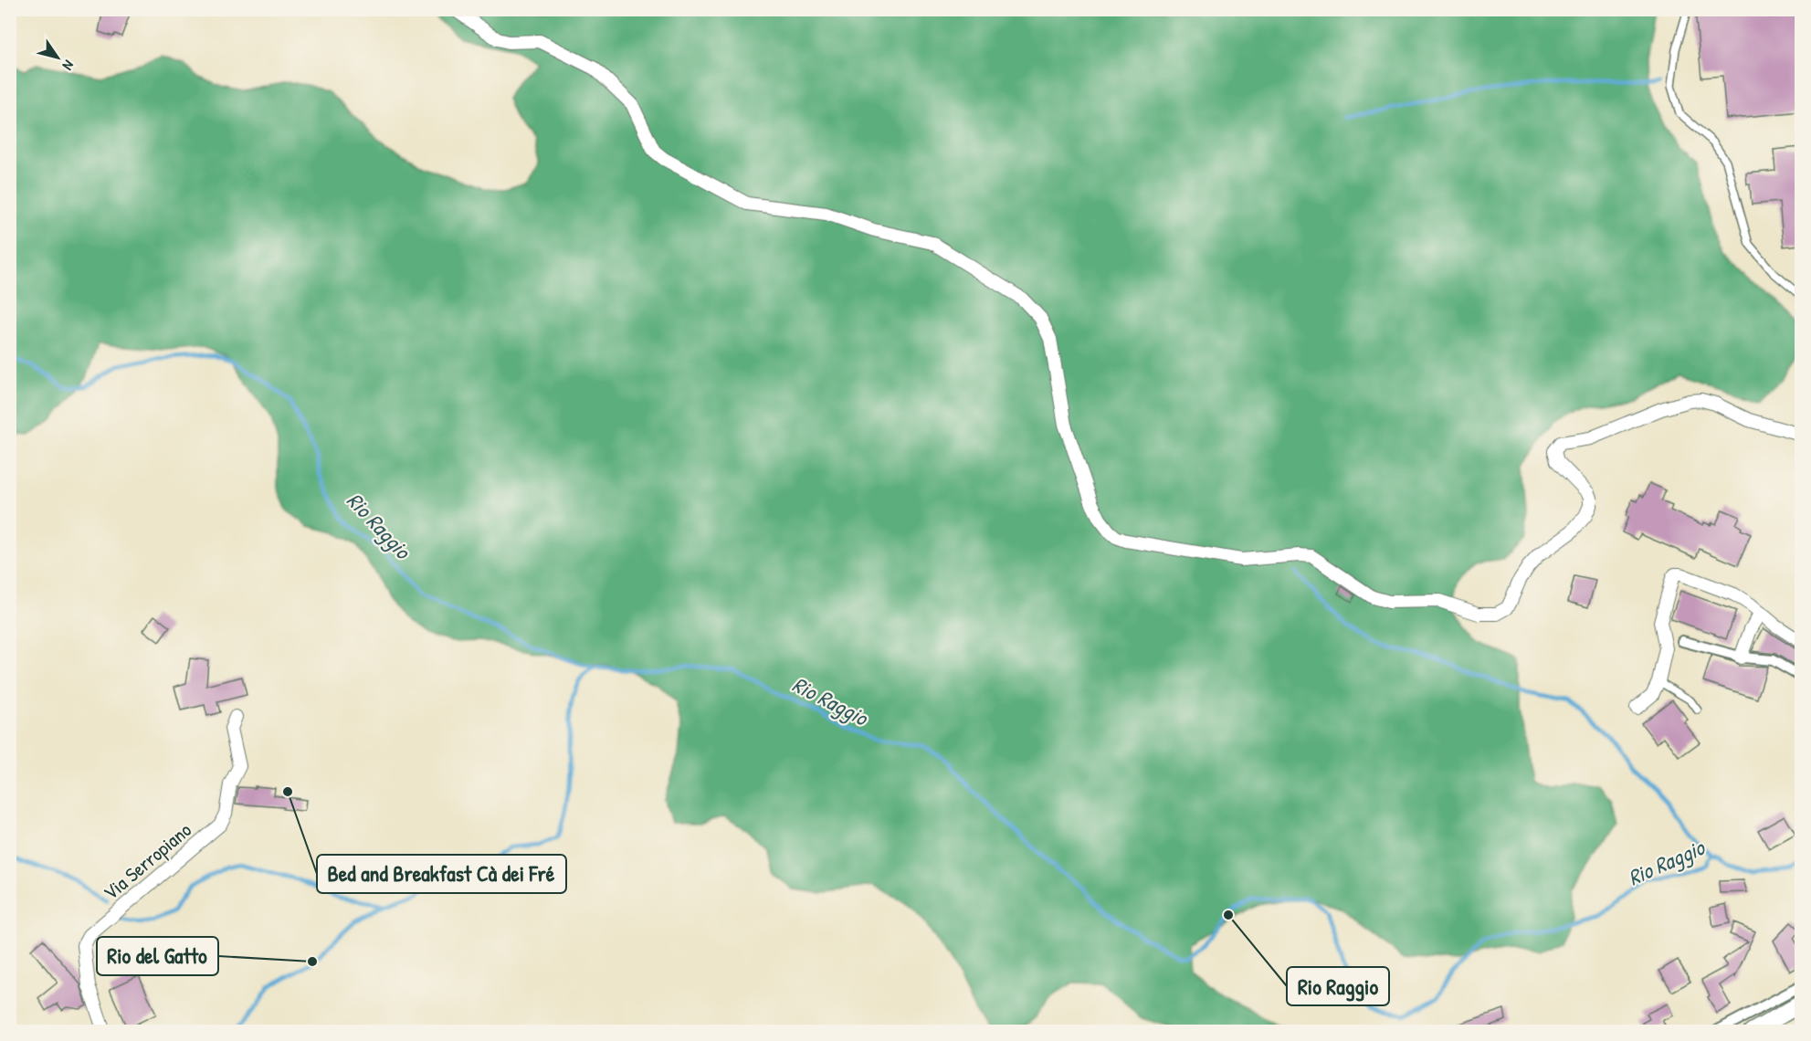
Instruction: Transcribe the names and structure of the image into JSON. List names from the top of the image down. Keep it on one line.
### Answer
{"streets":{"street":["Via Serropiano"]},"water":["Rio Raggio"],"places":["Bed and Breakfast Cà dei Fré","Rio Raggio","Rio del Gatto"],"north":"bottom right"}
